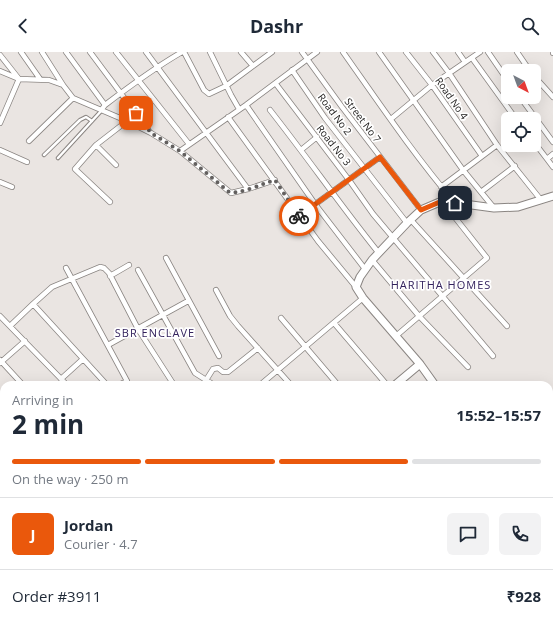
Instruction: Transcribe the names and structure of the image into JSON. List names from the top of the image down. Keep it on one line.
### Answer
{"streets":{"street":["Road No 4","Road No 2","Street No 7","Road No 3"]},"districts":["HARITHA HOMES","SBR ENCLAVE"],"north":"bottom right","page":{"header":"Dashr","heading":["2 min","Arriving in","15:52–15:57"],"panel":["Jordan","Courier · 4.7","Order #3911","₹928"],"bar":"On the way · 250 m","round":"J"}}
